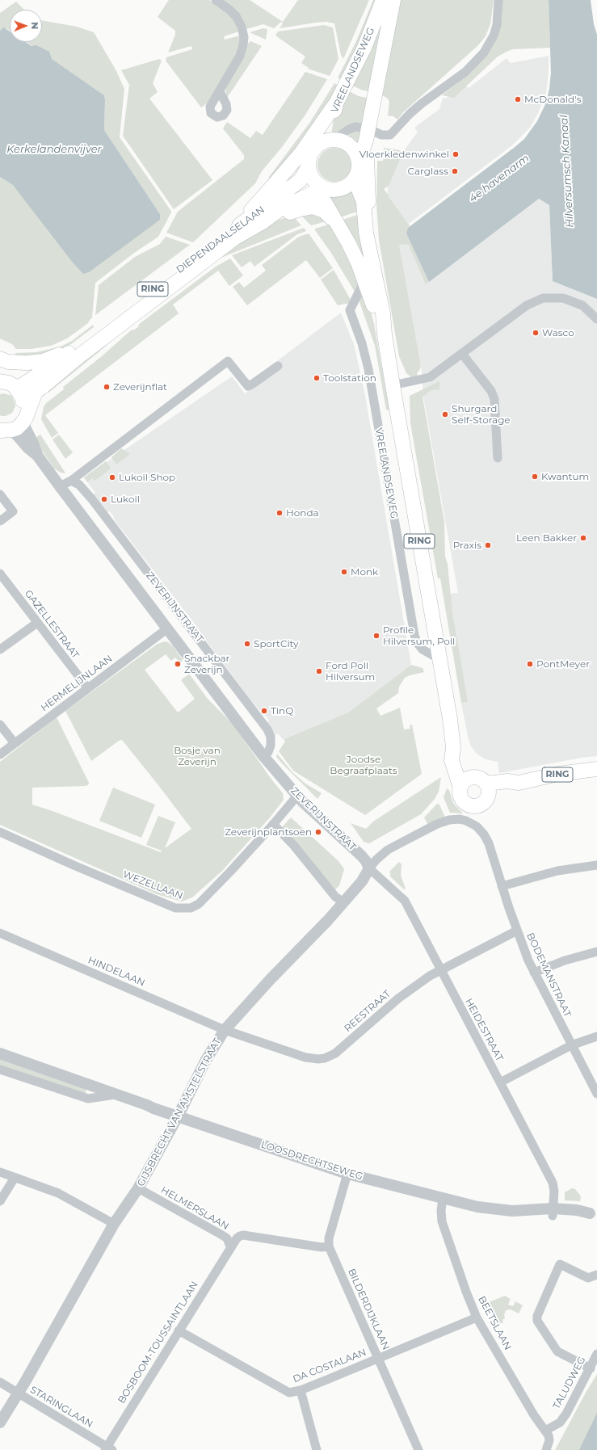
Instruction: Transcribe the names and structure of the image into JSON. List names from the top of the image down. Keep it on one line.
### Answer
{"streets":{"main road":["VREELANDSEWEG","DIEPENDAALSELAAN","RING"],"street":["ZEVERIJNSTRAAT","GAZELLESTRAAT","HERMELIJNLAAN","WEZELLAAN","HINDELAAN","BODEMANSTRAAT","REESTRAAT","HEIDESTRAAT","GIJSBRECHT VAN AMSTELSTRAAT","LOOSDRECHTSEWEG","HELMERSLAAN","BILDERDIJKLAAN","BEETSLAAN","BOSBOOM-TOUSSAINTLAAN","DA COSTALAAN","TALUDWEG","STARINGLAAN"]},"crossings":[["VREELANDSEWEG","DIEPENDAALSELAAN"],["VREELANDSEWEG","RING"],["DIEPENDAALSELAAN","RING"],["DIEPENDAALSELAAN","ZEVERIJNSTRAAT"],["ZEVERIJNSTRAAT","HERMELIJNLAAN"],["ZEVERIJNSTRAAT","WEZELLAAN"],["ZEVERIJNSTRAAT","HEIDESTRAAT"],["ZEVERIJNSTRAAT","GIJSBRECHT VAN AMSTELSTRAAT"],["GAZELLESTRAAT","HERMELIJNLAAN"],["HINDELAAN","REESTRAAT"],["HINDELAAN","GIJSBRECHT VAN AMSTELSTRAAT"],["BODEMANSTRAAT","REESTRAAT"],["BODEMANSTRAAT","GIJSBRECHT VAN AMSTELSTRAAT"],["REESTRAAT","HEIDESTRAAT"],["REESTRAAT","GIJSBRECHT VAN AMSTELSTRAAT"],["HEIDESTRAAT","GIJSBRECHT VAN AMSTELSTRAAT"],["HEIDESTRAAT","LOOSDRECHTSEWEG"],["GIJSBRECHT VAN AMSTELSTRAAT","LOOSDRECHTSEWEG"],["GIJSBRECHT VAN AMSTELSTRAAT","HELMERSLAAN"],["GIJSBRECHT VAN AMSTELSTRAAT","STARINGLAAN"],["LOOSDRECHTSEWEG","BEETSLAAN"],["HELMERSLAAN","BILDERDIJKLAAN"],["HELMERSLAAN","BOSBOOM-TOUSSAINTLAAN"],["BILDERDIJKLAAN","DA COSTALAAN"],["BEETSLAAN","DA COSTALAAN"],["BEETSLAAN","TALUDWEG"],["BOSBOOM-TOUSSAINTLAAN","DA COSTALAAN"],["BOSBOOM-TOUSSAINTLAAN","STARINGLAAN"]],"water":["Kerkelandenvijver","Hilversumsch Kanaal","4e havenarm"],"parks":["Bosje van Zeverijn","Joodse Begraafplaats"],"places":["McDonald's","Vloerkledenwinkel","Carglass","Wasco","Toolstation","Zeverijnflat","Shurgard Self-Storage","Kwantum","Lukoil Shop","Lukoil","Honda","Leen Bakker","Praxis","Monk","Profile Hilversum, Poll","SportCity","Snackbar Zeverijn","PontMeyer","Ford Poll Hilversum","TinQ","Zeverijnplantsoen"],"north":"right"}
